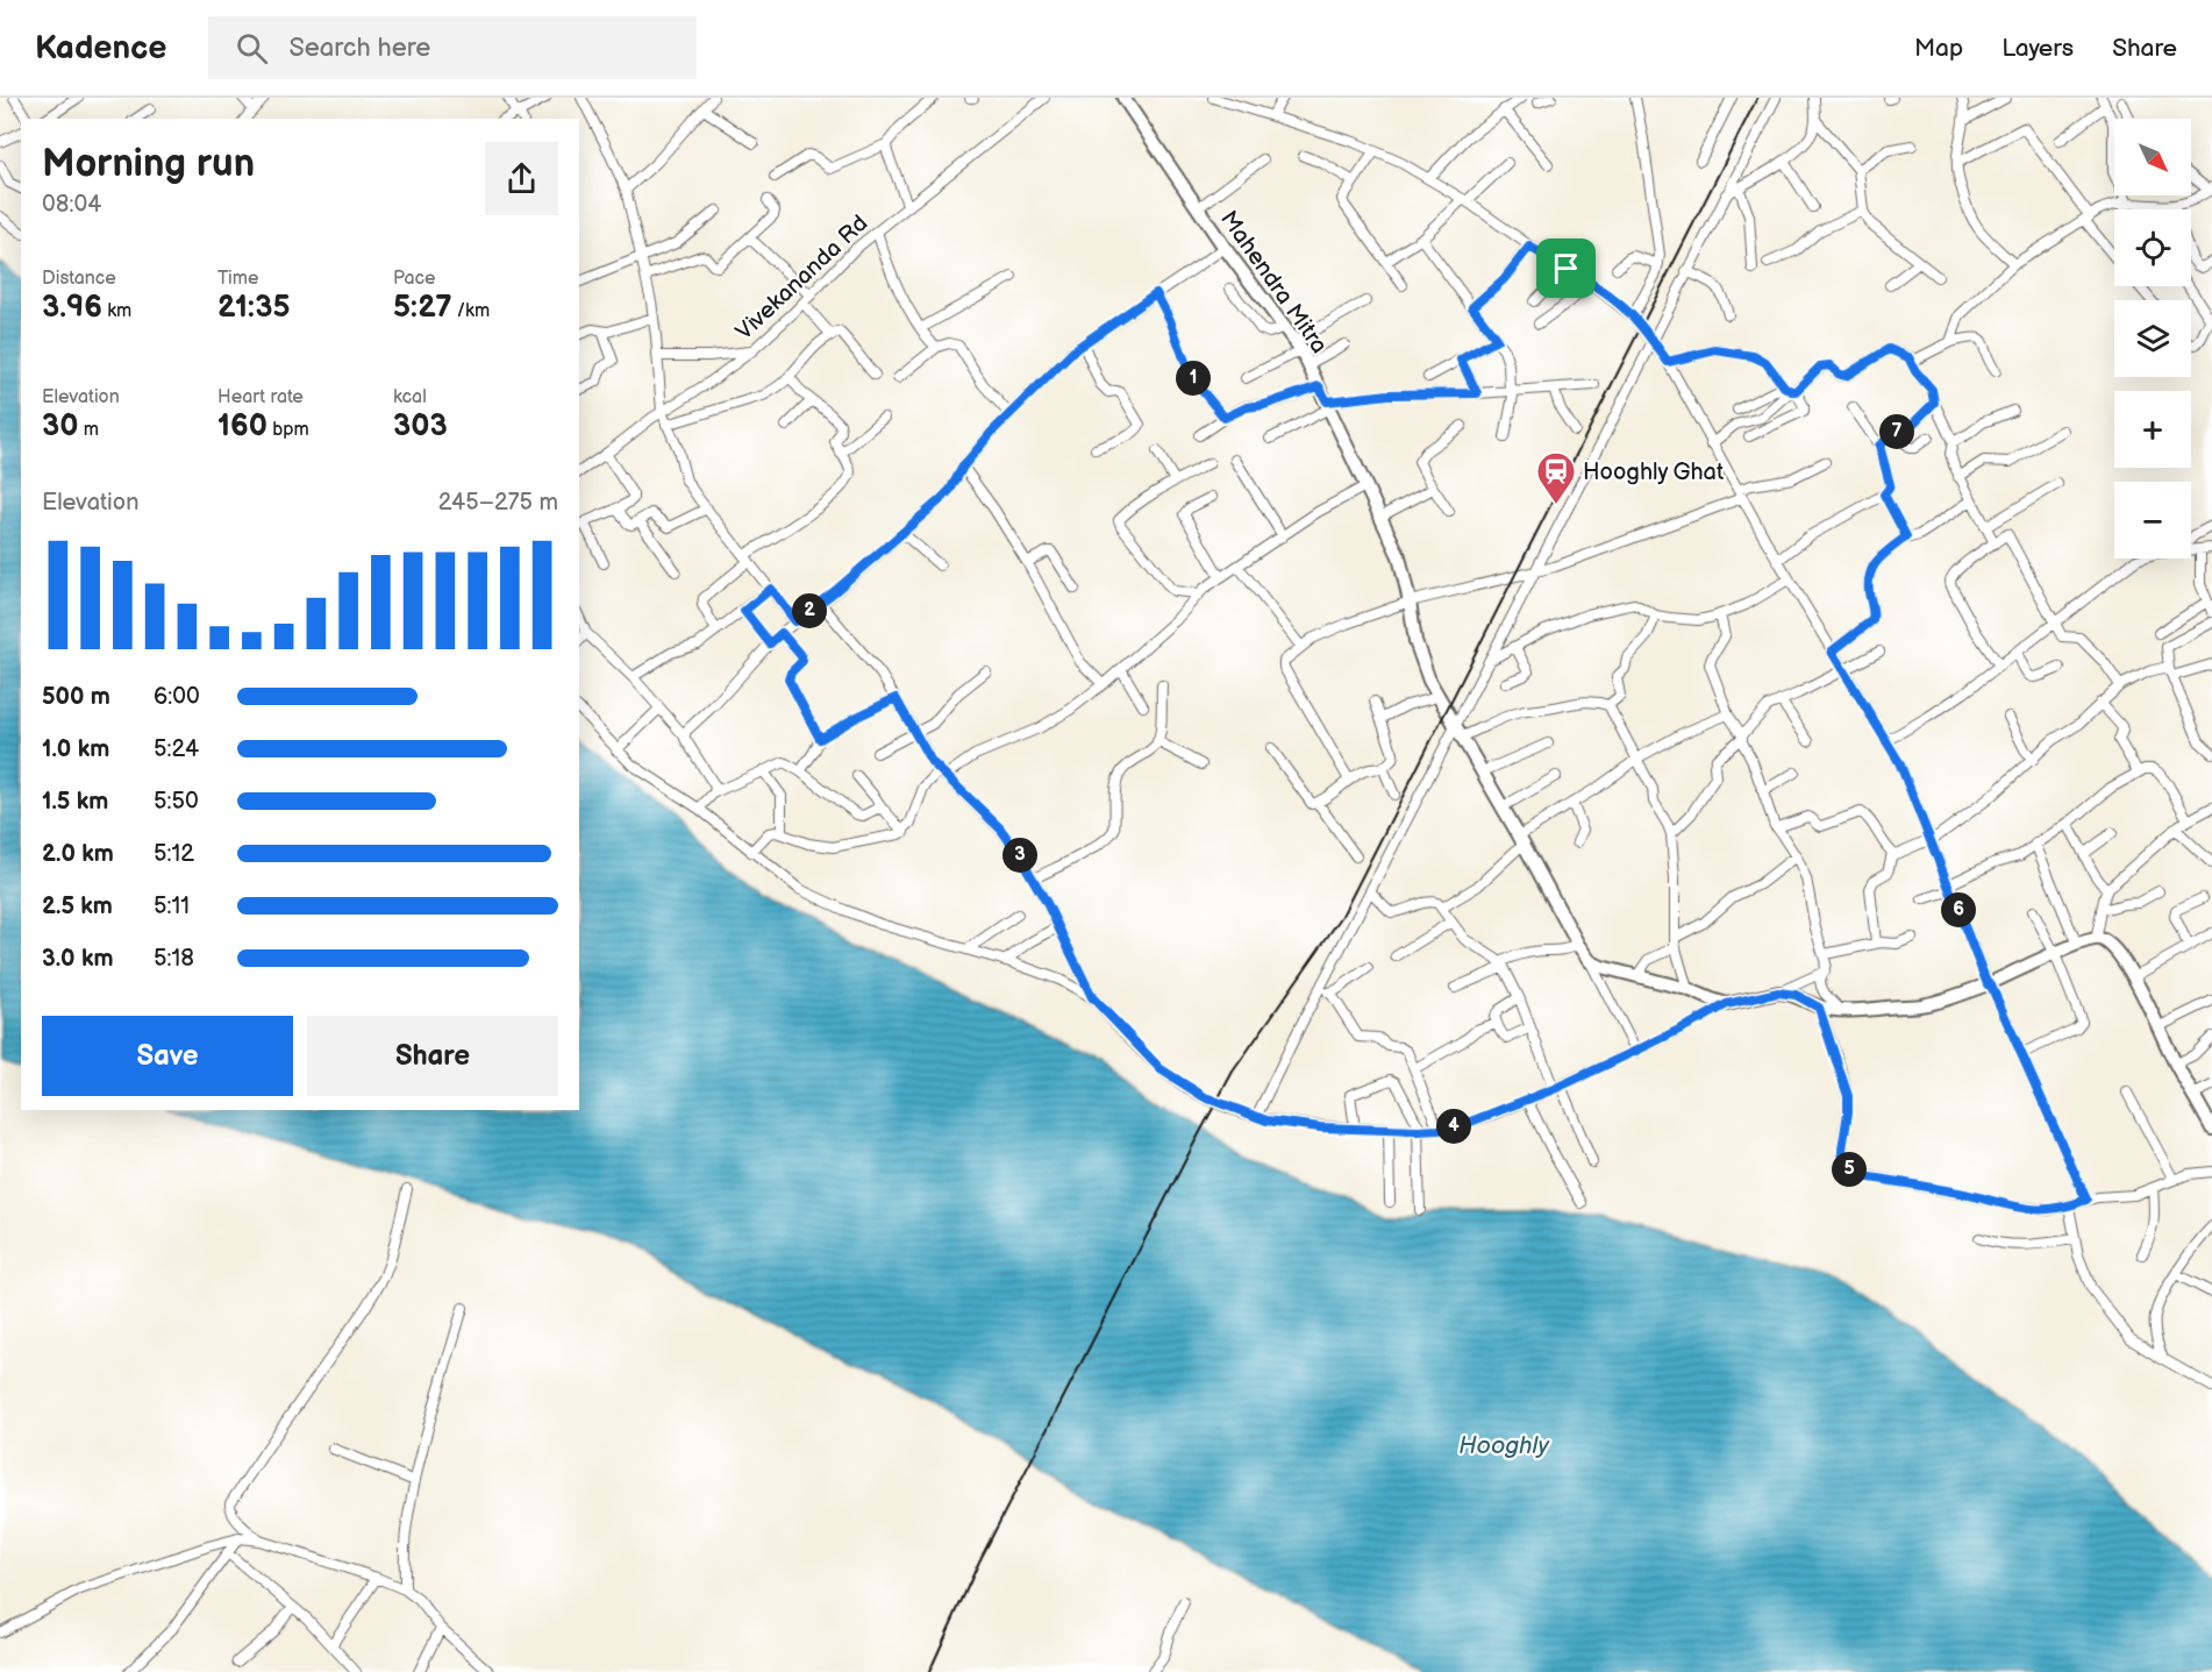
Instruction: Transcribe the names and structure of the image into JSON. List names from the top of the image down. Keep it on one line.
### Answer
{"streets":{"main road":["Mahendra Mitra"],"street":["Vivekananda Rd"]},"water":["Hooghly"],"places":{"station":["Hooghly Ghat"]},"north":"bottom right","page":{"header":"Kadence","search":"Search here","nav":["Map","Layers","Share"],"map_buttons":["+","−"],"heading":["Morning run","08:04"],"stats":[["Distance","3.96 km"],["Time","21:35"],["Pace","5:27 /km"],["Elevation","30 m"],["Heart rate","160 bpm"],["kcal","303"]],"pins":["1","7","2","3","6","4","5"],"chart":["Elevation","245–275 m"],"list":[{"name":"500 m","note":"6:00"},{"name":"1.0 km","note":"5:24"},{"name":"1.5 km","note":"5:50"},{"name":"2.0 km","note":"5:12"},{"name":"2.5 km","note":"5:11"},{"name":"3.0 km","note":"5:18"}],"buttons":["Save","Share"]}}
